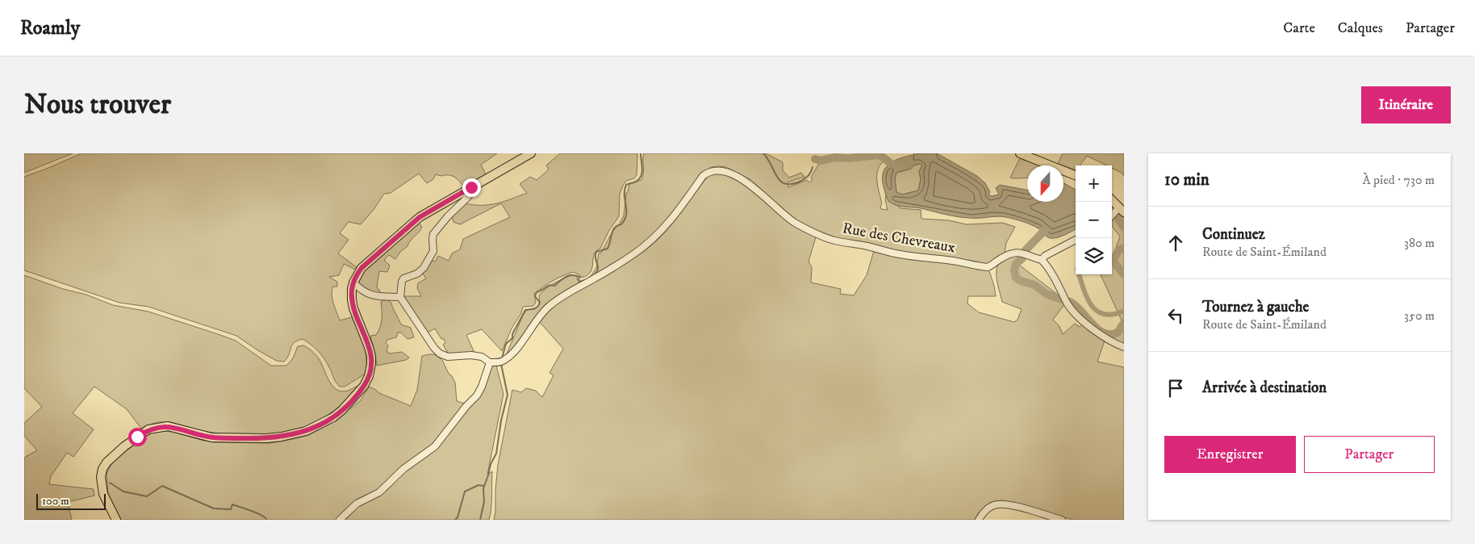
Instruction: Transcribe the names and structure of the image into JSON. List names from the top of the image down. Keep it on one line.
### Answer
{"streets":{"street":["Rue des Chevreaux"]},"scale_bar":"100 m","north":"bottom","page":{"header":"Roamly","nav":["Carte","Calques","Partager"],"buttons":["Itinéraire",["Enregistrer","Partager"]],"title":"Nous trouver","heading":["10 min","À pied · 730 m"],"map_buttons":["+","−"],"list":[["Continuez","Route de Saint-Émiland","380 m"],["Tournez à gauche","Route de Saint-Émiland","350 m"],"Arrivée à destination"],"scale":"100 m"}}
